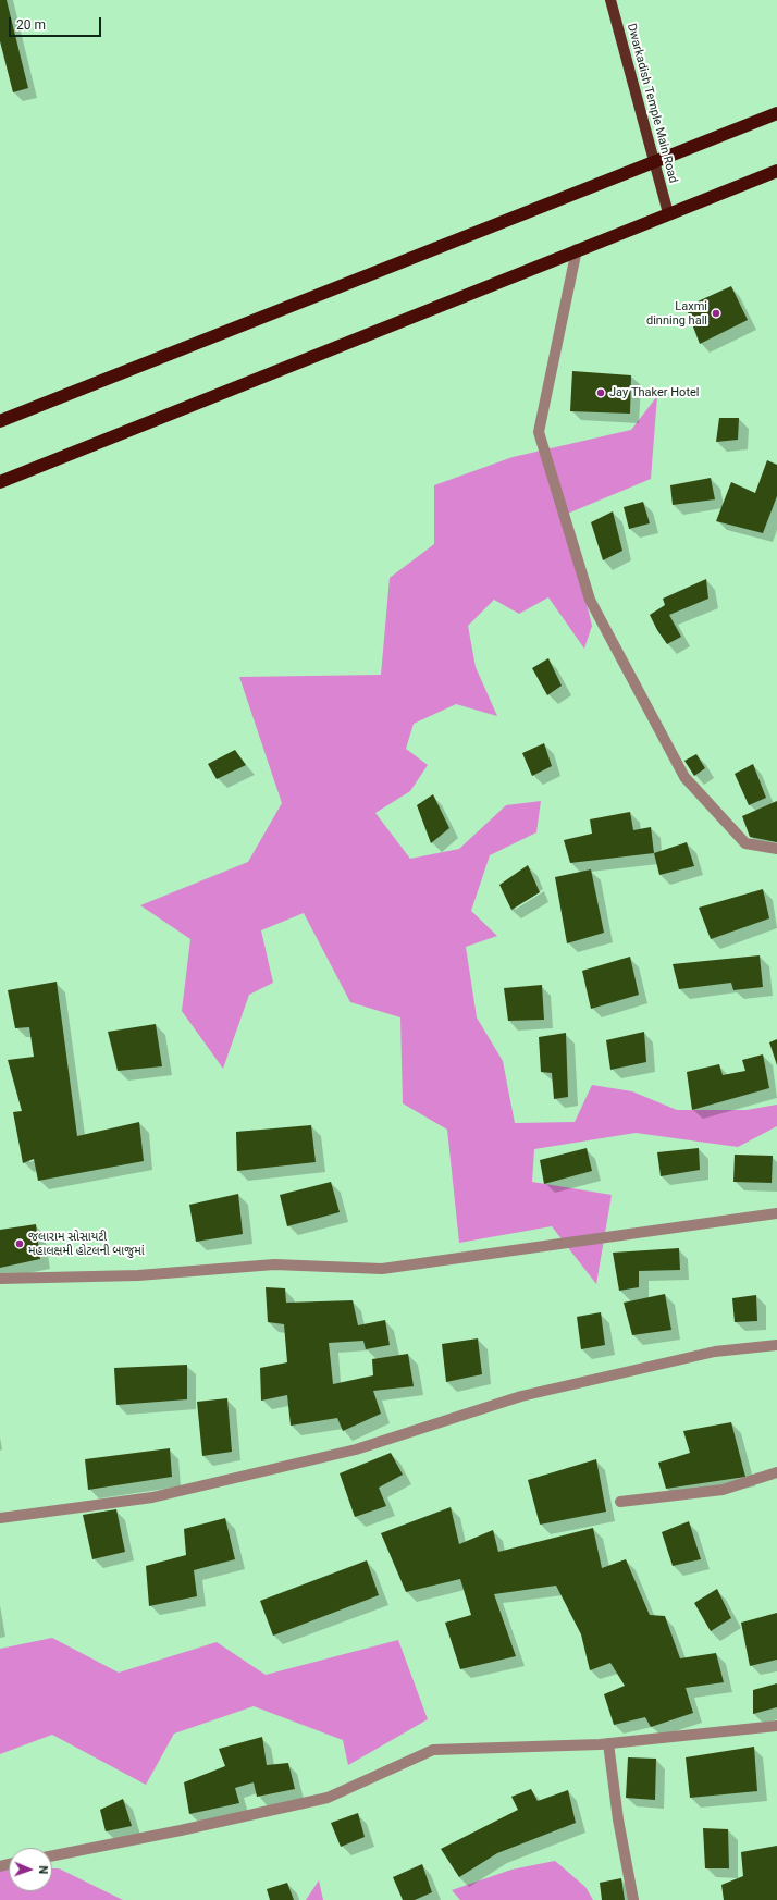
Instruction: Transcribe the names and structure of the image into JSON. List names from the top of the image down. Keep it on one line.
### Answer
{"streets":{"main road":["Dwarkadish Temple Main Road"]},"places":["Laxmi dinning hall","Jay Thaker Hotel","જલારામ સોસાયટી મહાલ‌ક્ષમી હોટલની બાજુમાં"],"scale_bar":"20 m","north":"right"}
